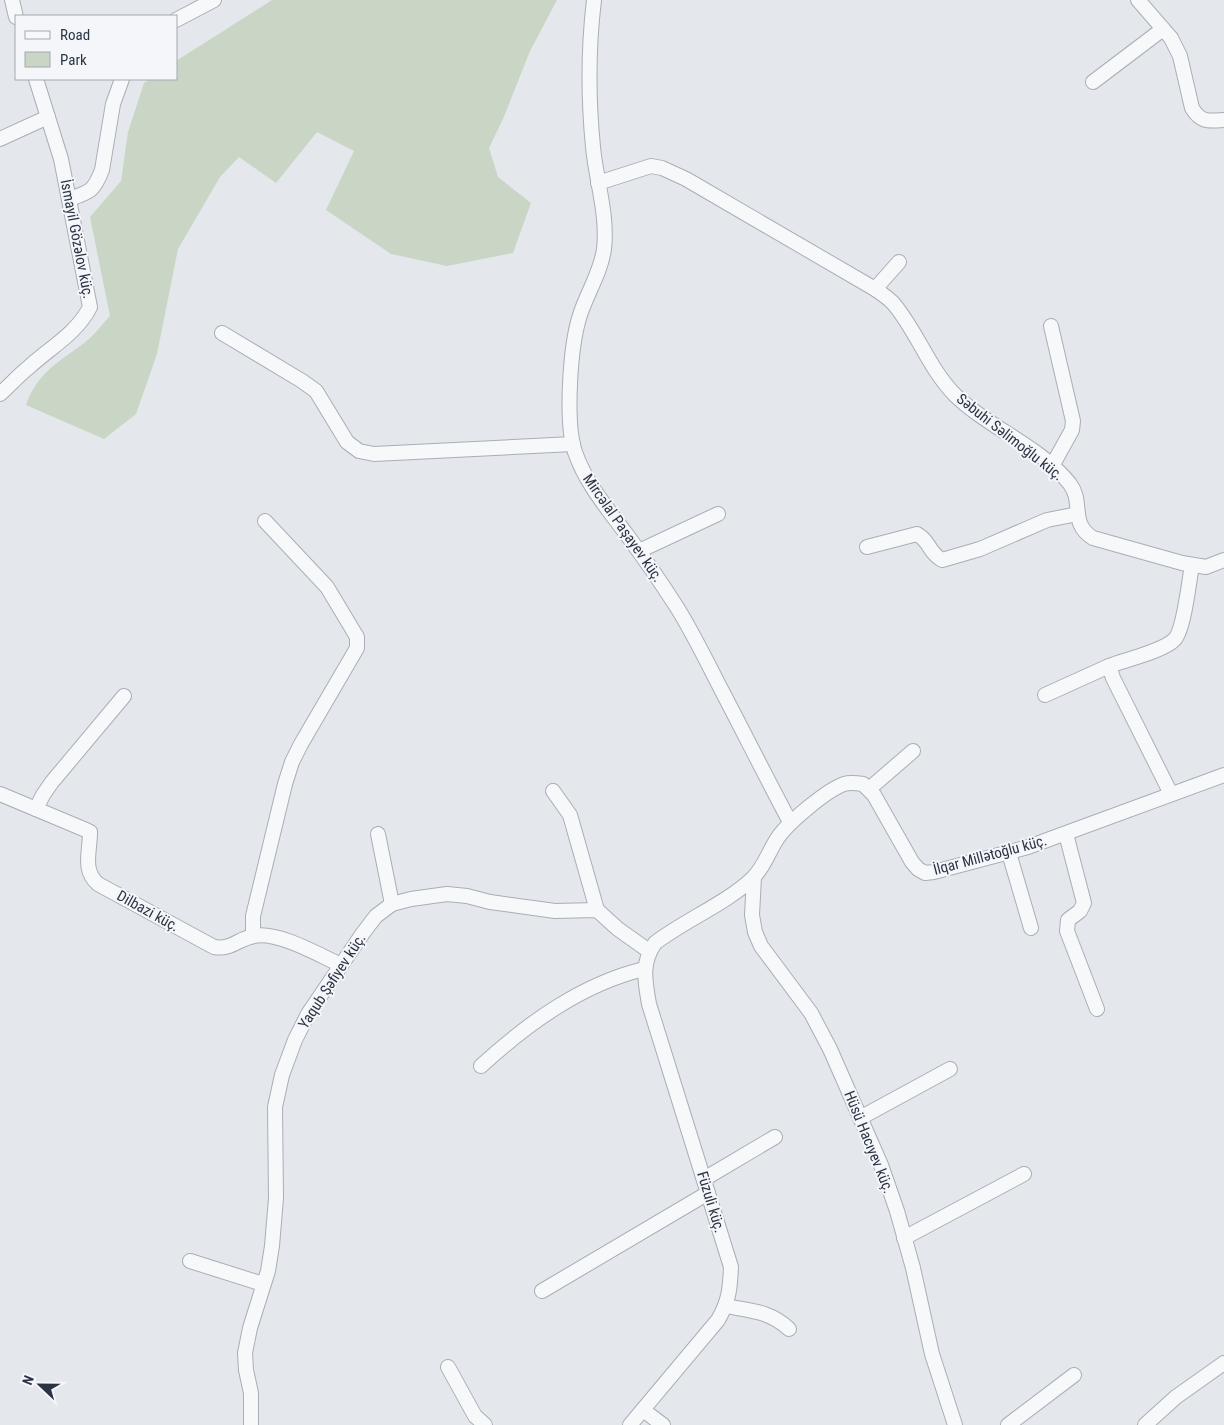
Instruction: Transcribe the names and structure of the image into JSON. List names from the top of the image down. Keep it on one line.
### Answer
{"streets":{"street":["İsmayil Gözəlov küç.","Səbuhi Səlimoğlu küç.","Mircəlal Paşayev küç.","İlqar Millətoğlu küç.","Dilbazi küç.","Yaqub Şəfiyev küç.","Hüsü Hacıyev küç.","Füzuli küç."]},"crossings":[["Səbuhi Səlimoğlu küç.","Mircəlal Paşayev küç."]],"legend":["Road","Park"],"north":"left"}
